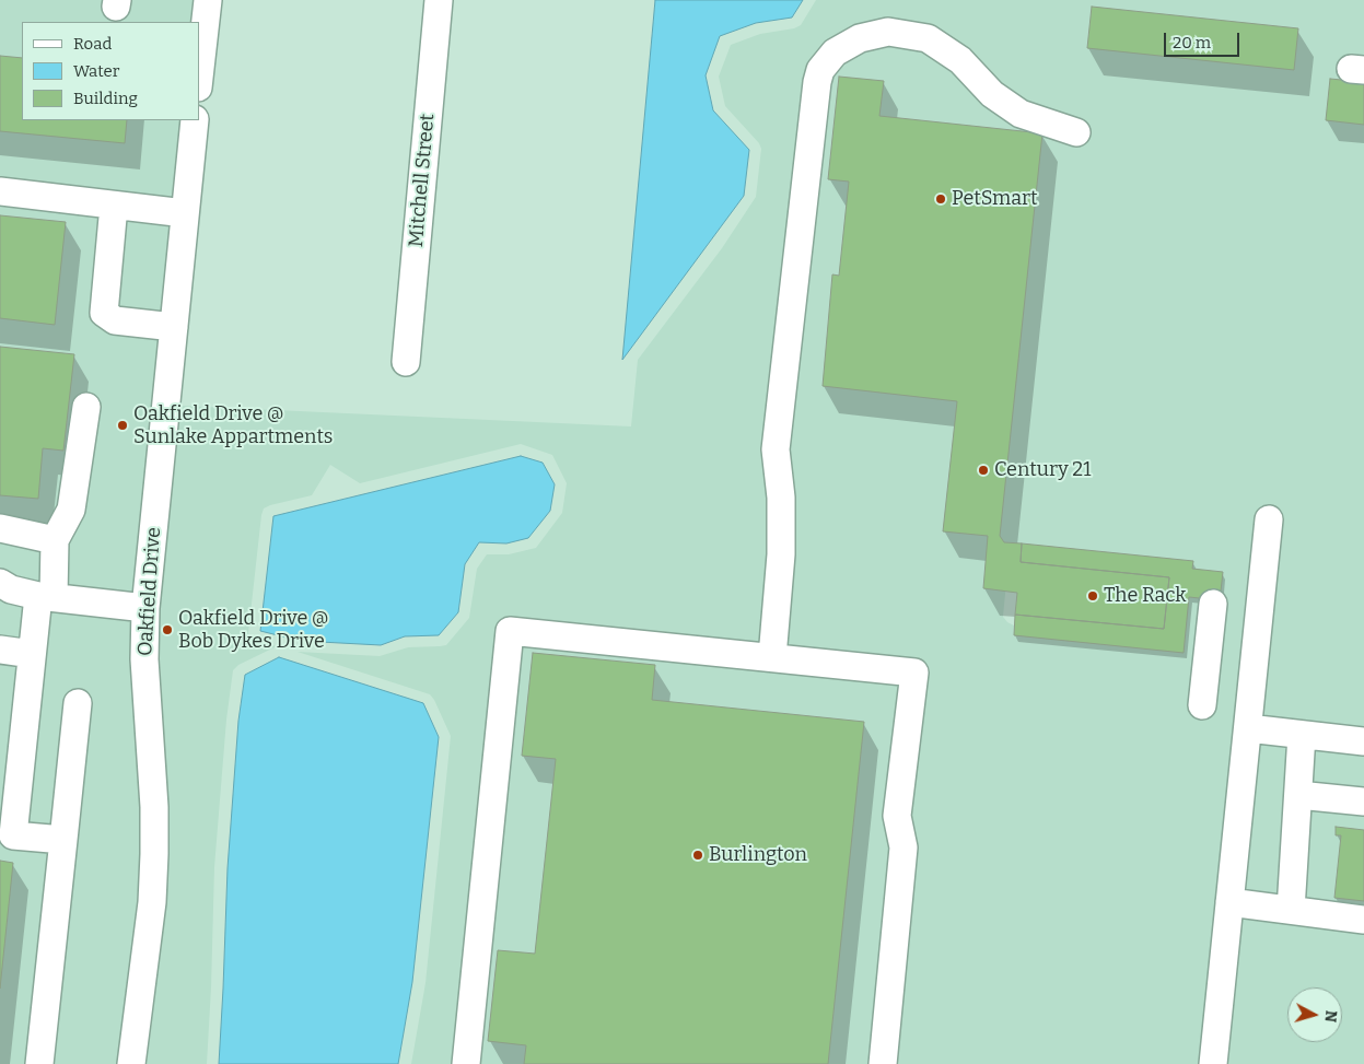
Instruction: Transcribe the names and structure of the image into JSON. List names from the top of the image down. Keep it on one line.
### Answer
{"streets":{"street":["Mitchell Street","Oakfield Drive"]},"places":["PetSmart","Oakfield Drive @ Sunlake Appartments","Century 21","The Rack","Oakfield Drive @ Bob Dykes Drive","Burlington"],"legend":["Road","Water","Building"],"scale_bar":"20 m","north":"right"}
